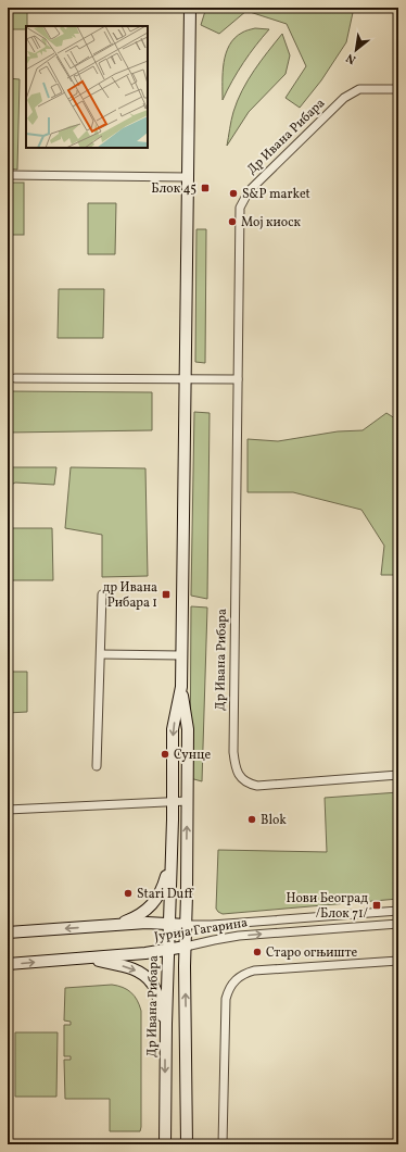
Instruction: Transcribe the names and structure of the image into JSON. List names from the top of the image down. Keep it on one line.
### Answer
{"streets":{"street":["Др Ивана Рибара","Јурија Гагарина"]},"crossings":[["Др Ивана Рибара","Јурија Гагарина"]],"places":{"transit":["Блок 45","др Ивана Рибара 1","Нови Београд /Блок 71/"],"other":["S&P market","Мој киоск","Сунце","Blok","Stari Duff","Старо огњиште"]},"north":"bottom left"}
